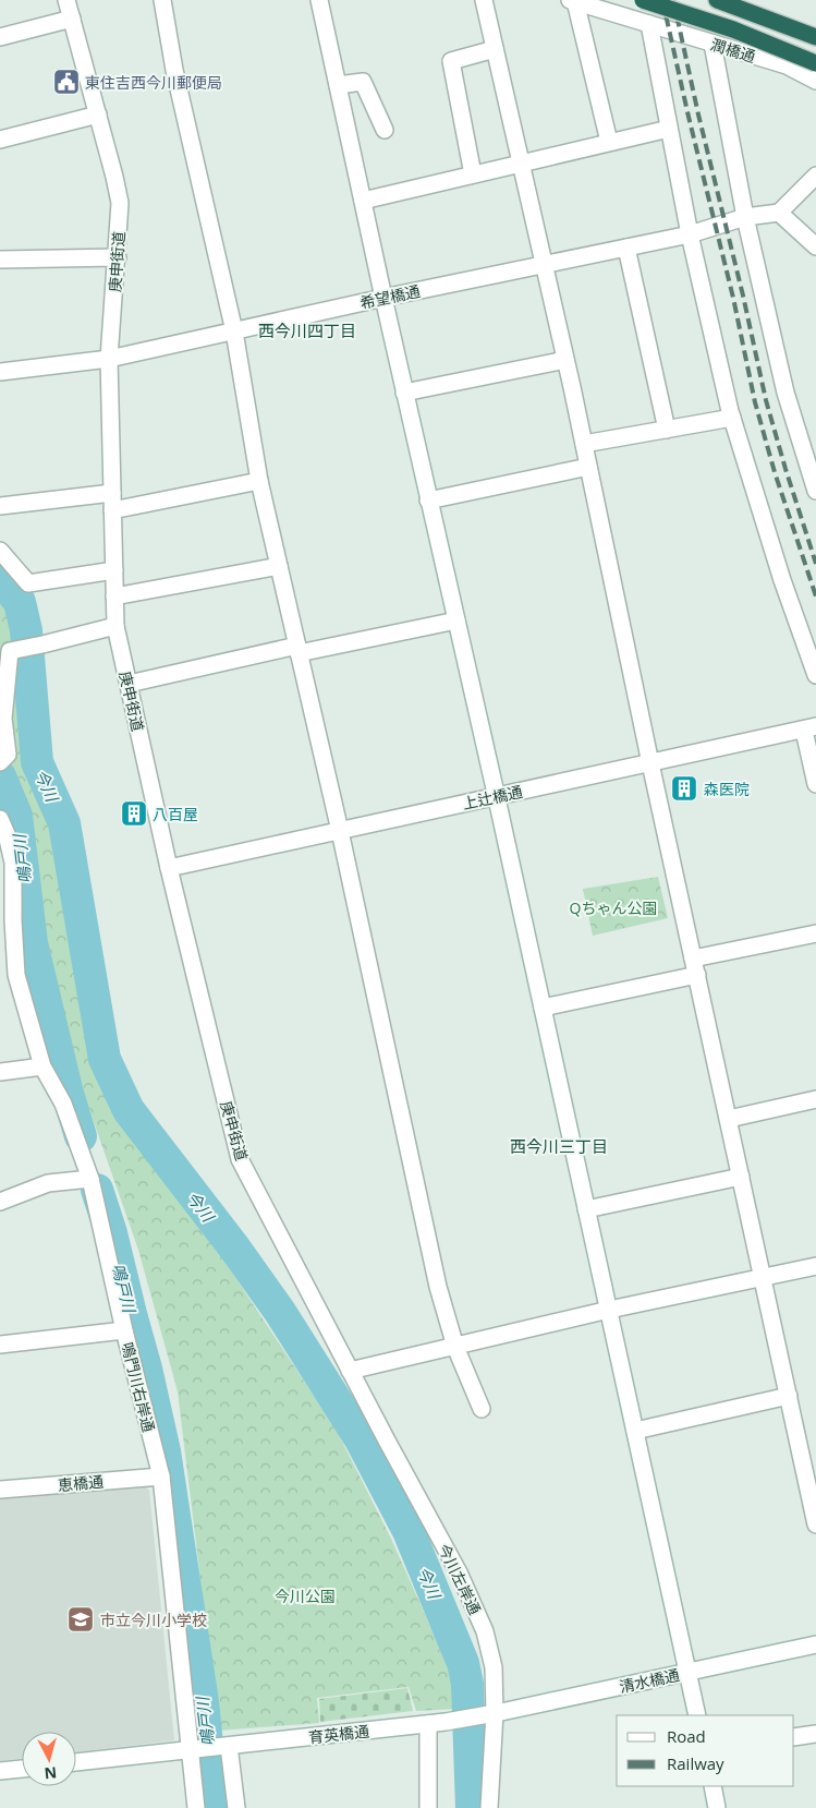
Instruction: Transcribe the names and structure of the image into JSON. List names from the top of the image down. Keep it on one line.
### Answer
{"streets":{"street":["潤橋通","庚申街道","希望橋通","上辻橋通","鳴門川右岸通","恵橋通","今川左岸通","清水橋通","育英橋通"]},"crossings":[["庚申街道","希望橋通"],["庚申街道","上辻橋通"],["庚申街道","今川左岸通"],["鳴門川右岸通","恵橋通"],["鳴門川右岸通","育英橋通"],["今川左岸通","清水橋通"],["清水橋通","育英橋通"]],"districts":["西今川四丁目","西今川三丁目"],"water":["今川","鳴戸川"],"parks":["Qちゃん公園","今川公園"],"places":{"public building":["東住吉西今川郵便局"],"building":["森医院","八百屋"],"school or university":["市立今川小学校"]},"legend":["Road","Railway"],"north":"bottom"}
